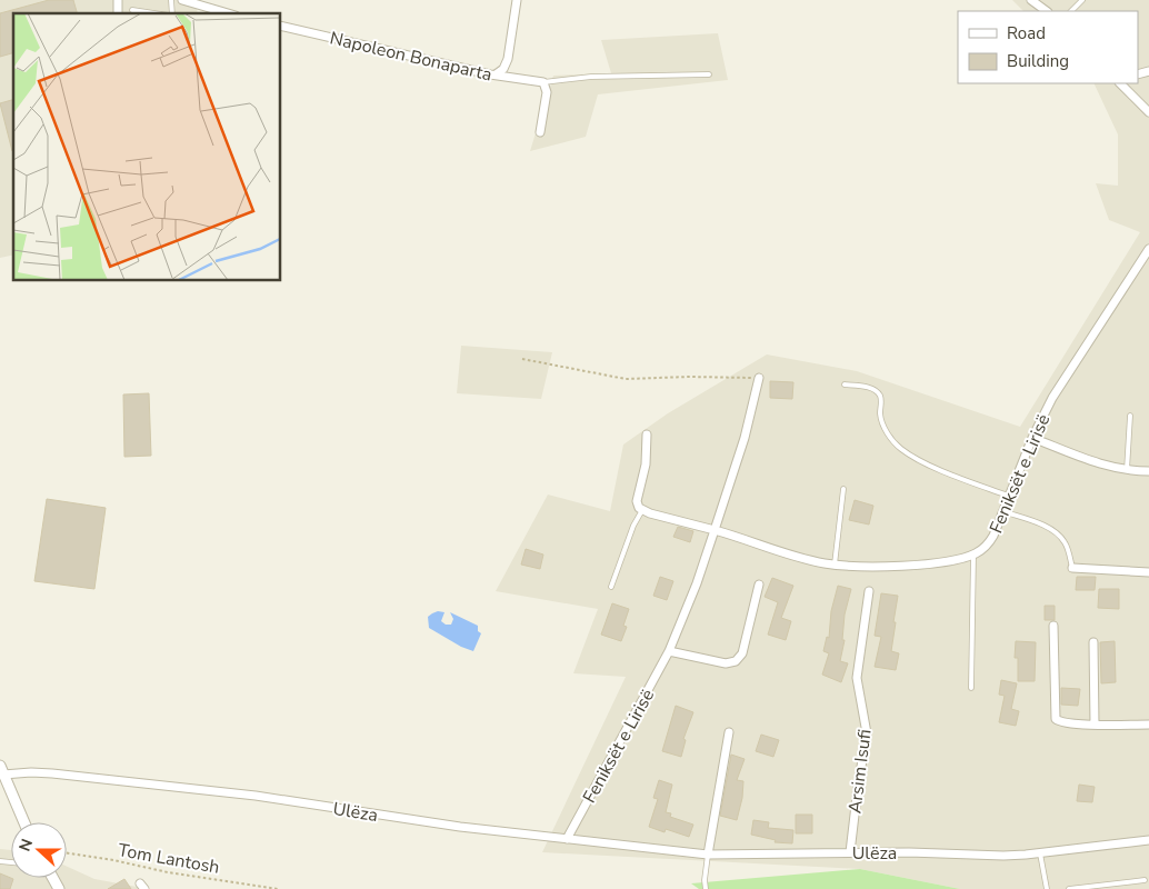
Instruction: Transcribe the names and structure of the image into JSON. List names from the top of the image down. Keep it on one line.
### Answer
{"streets":{"street":["Napoleon Bonaparta","Feniksët e Lirisë","Arsim Isufi","Ulëza"],"path":["Tom Lantosh"]},"crossings":[["Feniksët e Lirisë","Ulëza"],["Arsim Isufi","Ulëza"]],"legend":["Road","Building"],"north":"left"}
